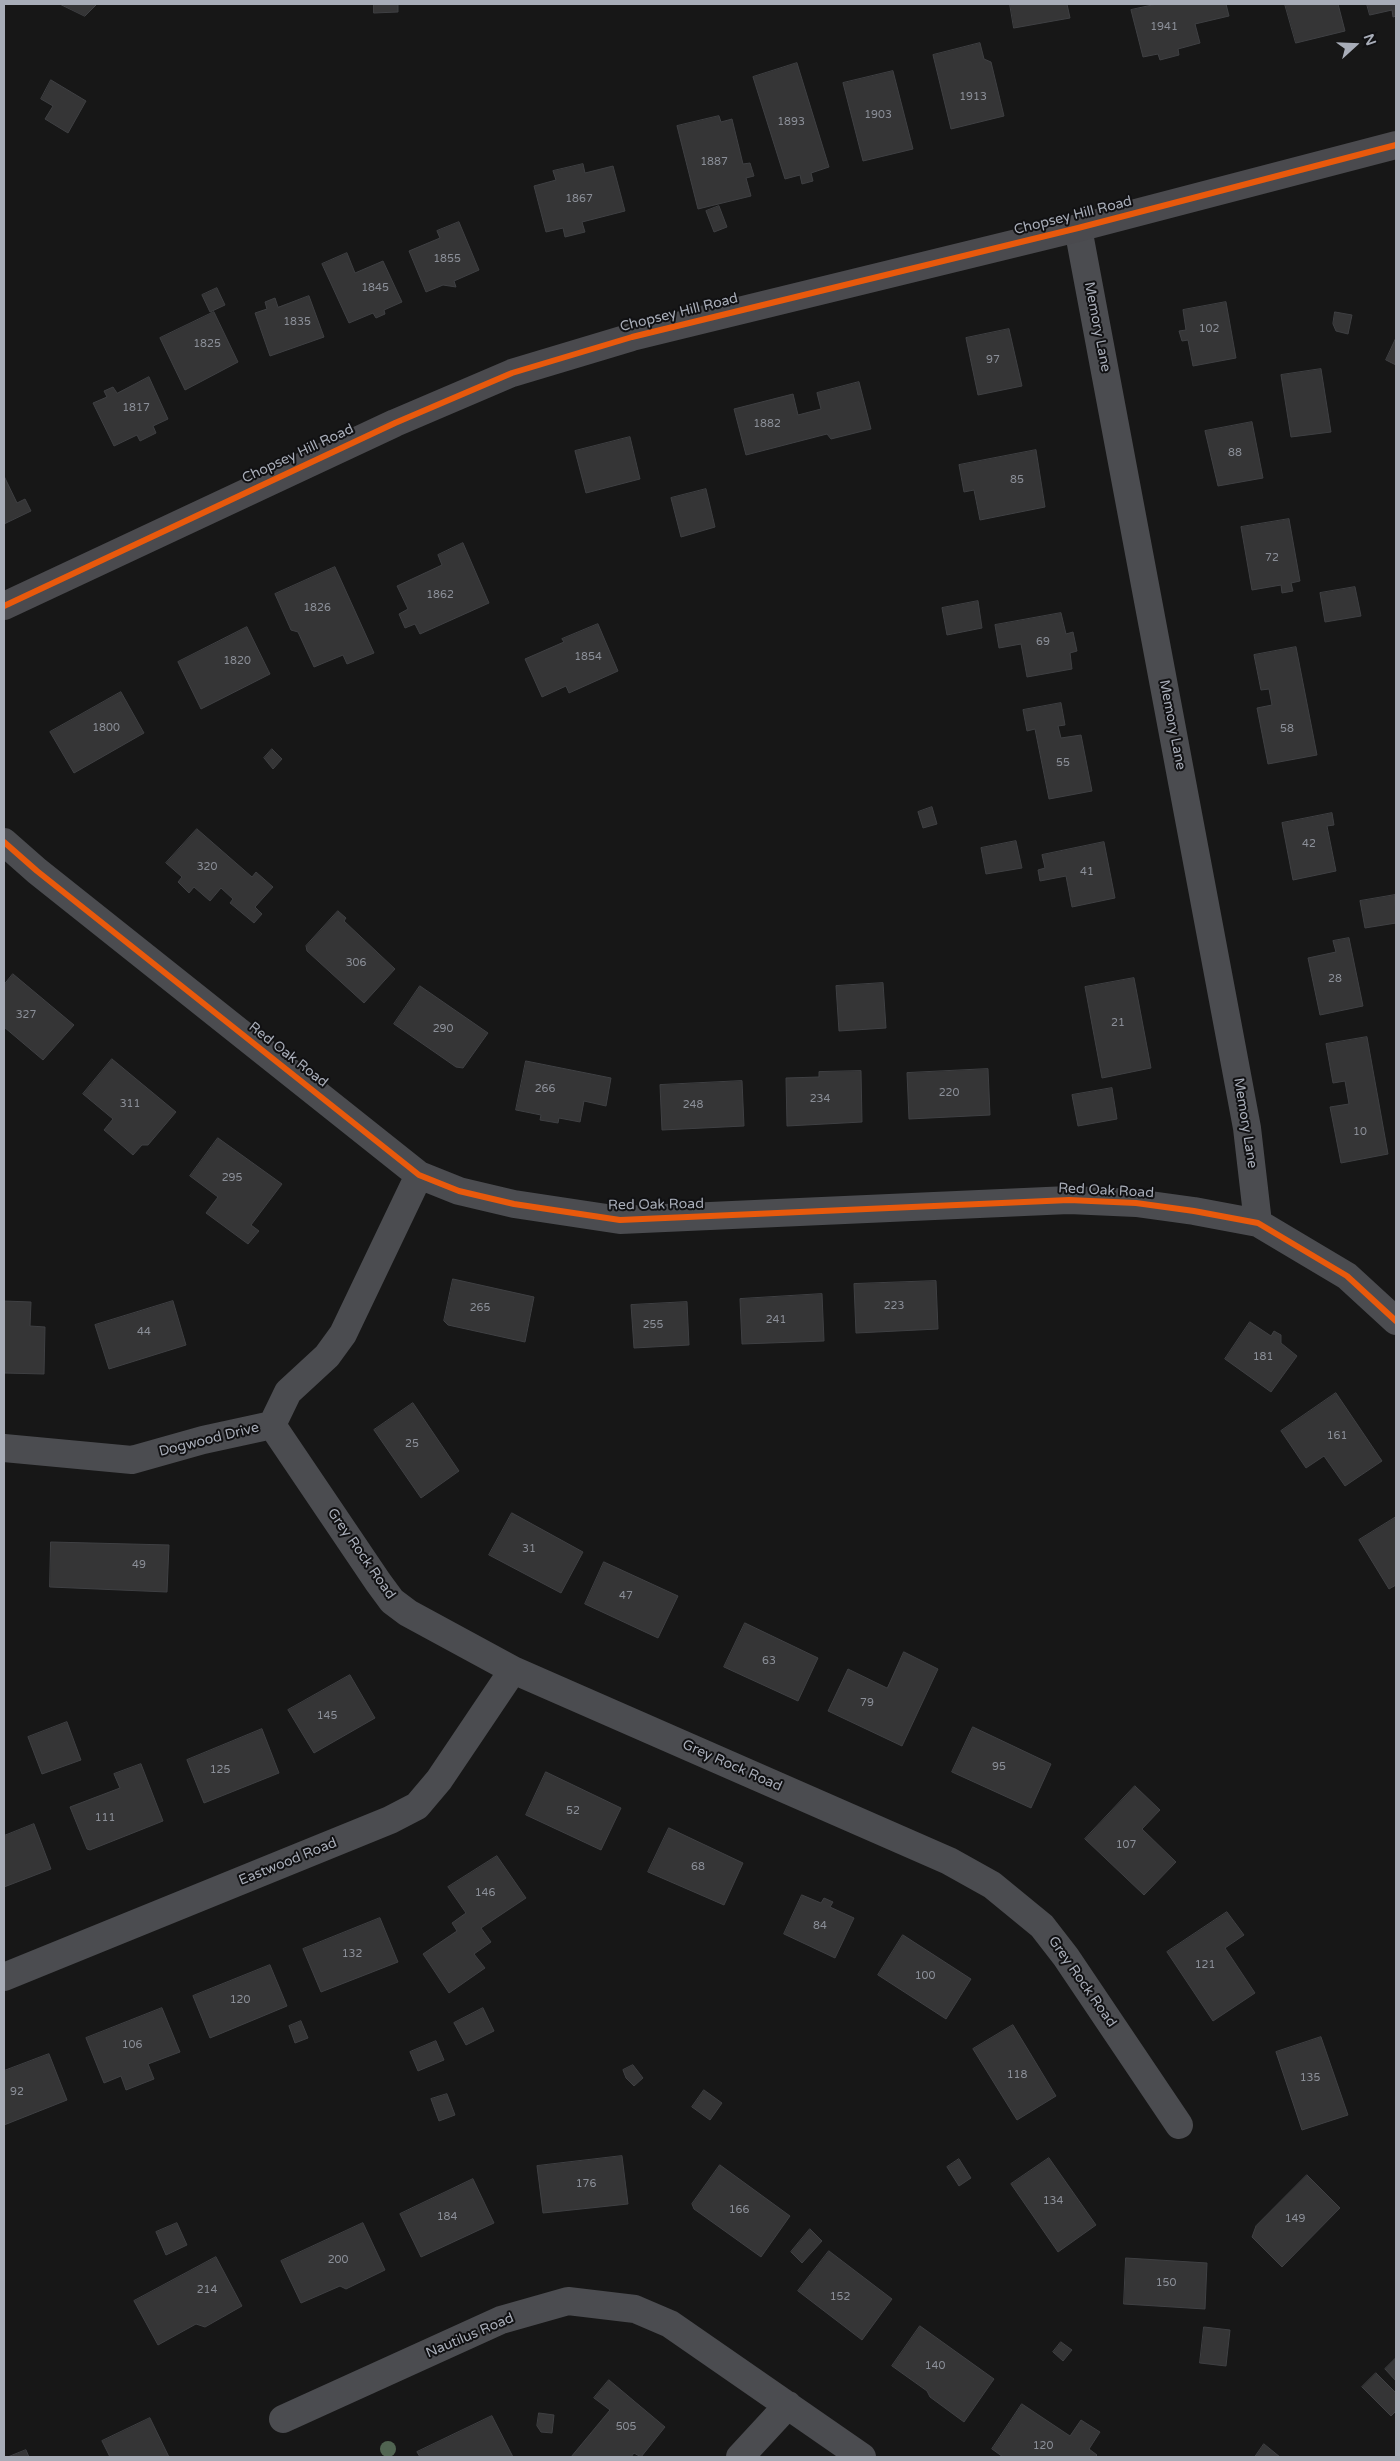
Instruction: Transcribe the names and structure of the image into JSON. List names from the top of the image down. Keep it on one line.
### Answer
{"streets":{"street":["Chopsey Hill Road","Memory Lane","Red Oak Road","Dogwood Drive","Grey Rock Road","Eastwood Road","Nautilus Road"]},"crossings":[["Chopsey Hill Road","Memory Lane"],["Memory Lane","Red Oak Road"],["Red Oak Road","Dogwood Drive"],["Dogwood Drive","Grey Rock Road"],["Grey Rock Road","Eastwood Road"]],"house_numbers":["1941","1913","1903","1893","1887","1867","1855","1845","1835","102","1825","97","1817","1882","88","85","72","1862","1826","69","1854","1820","1800","58","55","42","320","41","306","28","327","21","290","266","220","234","311","248","10","295","223","265","241","255","44","181","161","25","31","49","47","63","79","145","95","125","52","111","107","68","146","84","132","121","100","120","106","118","135","92","176","134","166","184","149","200","150","214","152","140","505","120"],"north":"right"}
